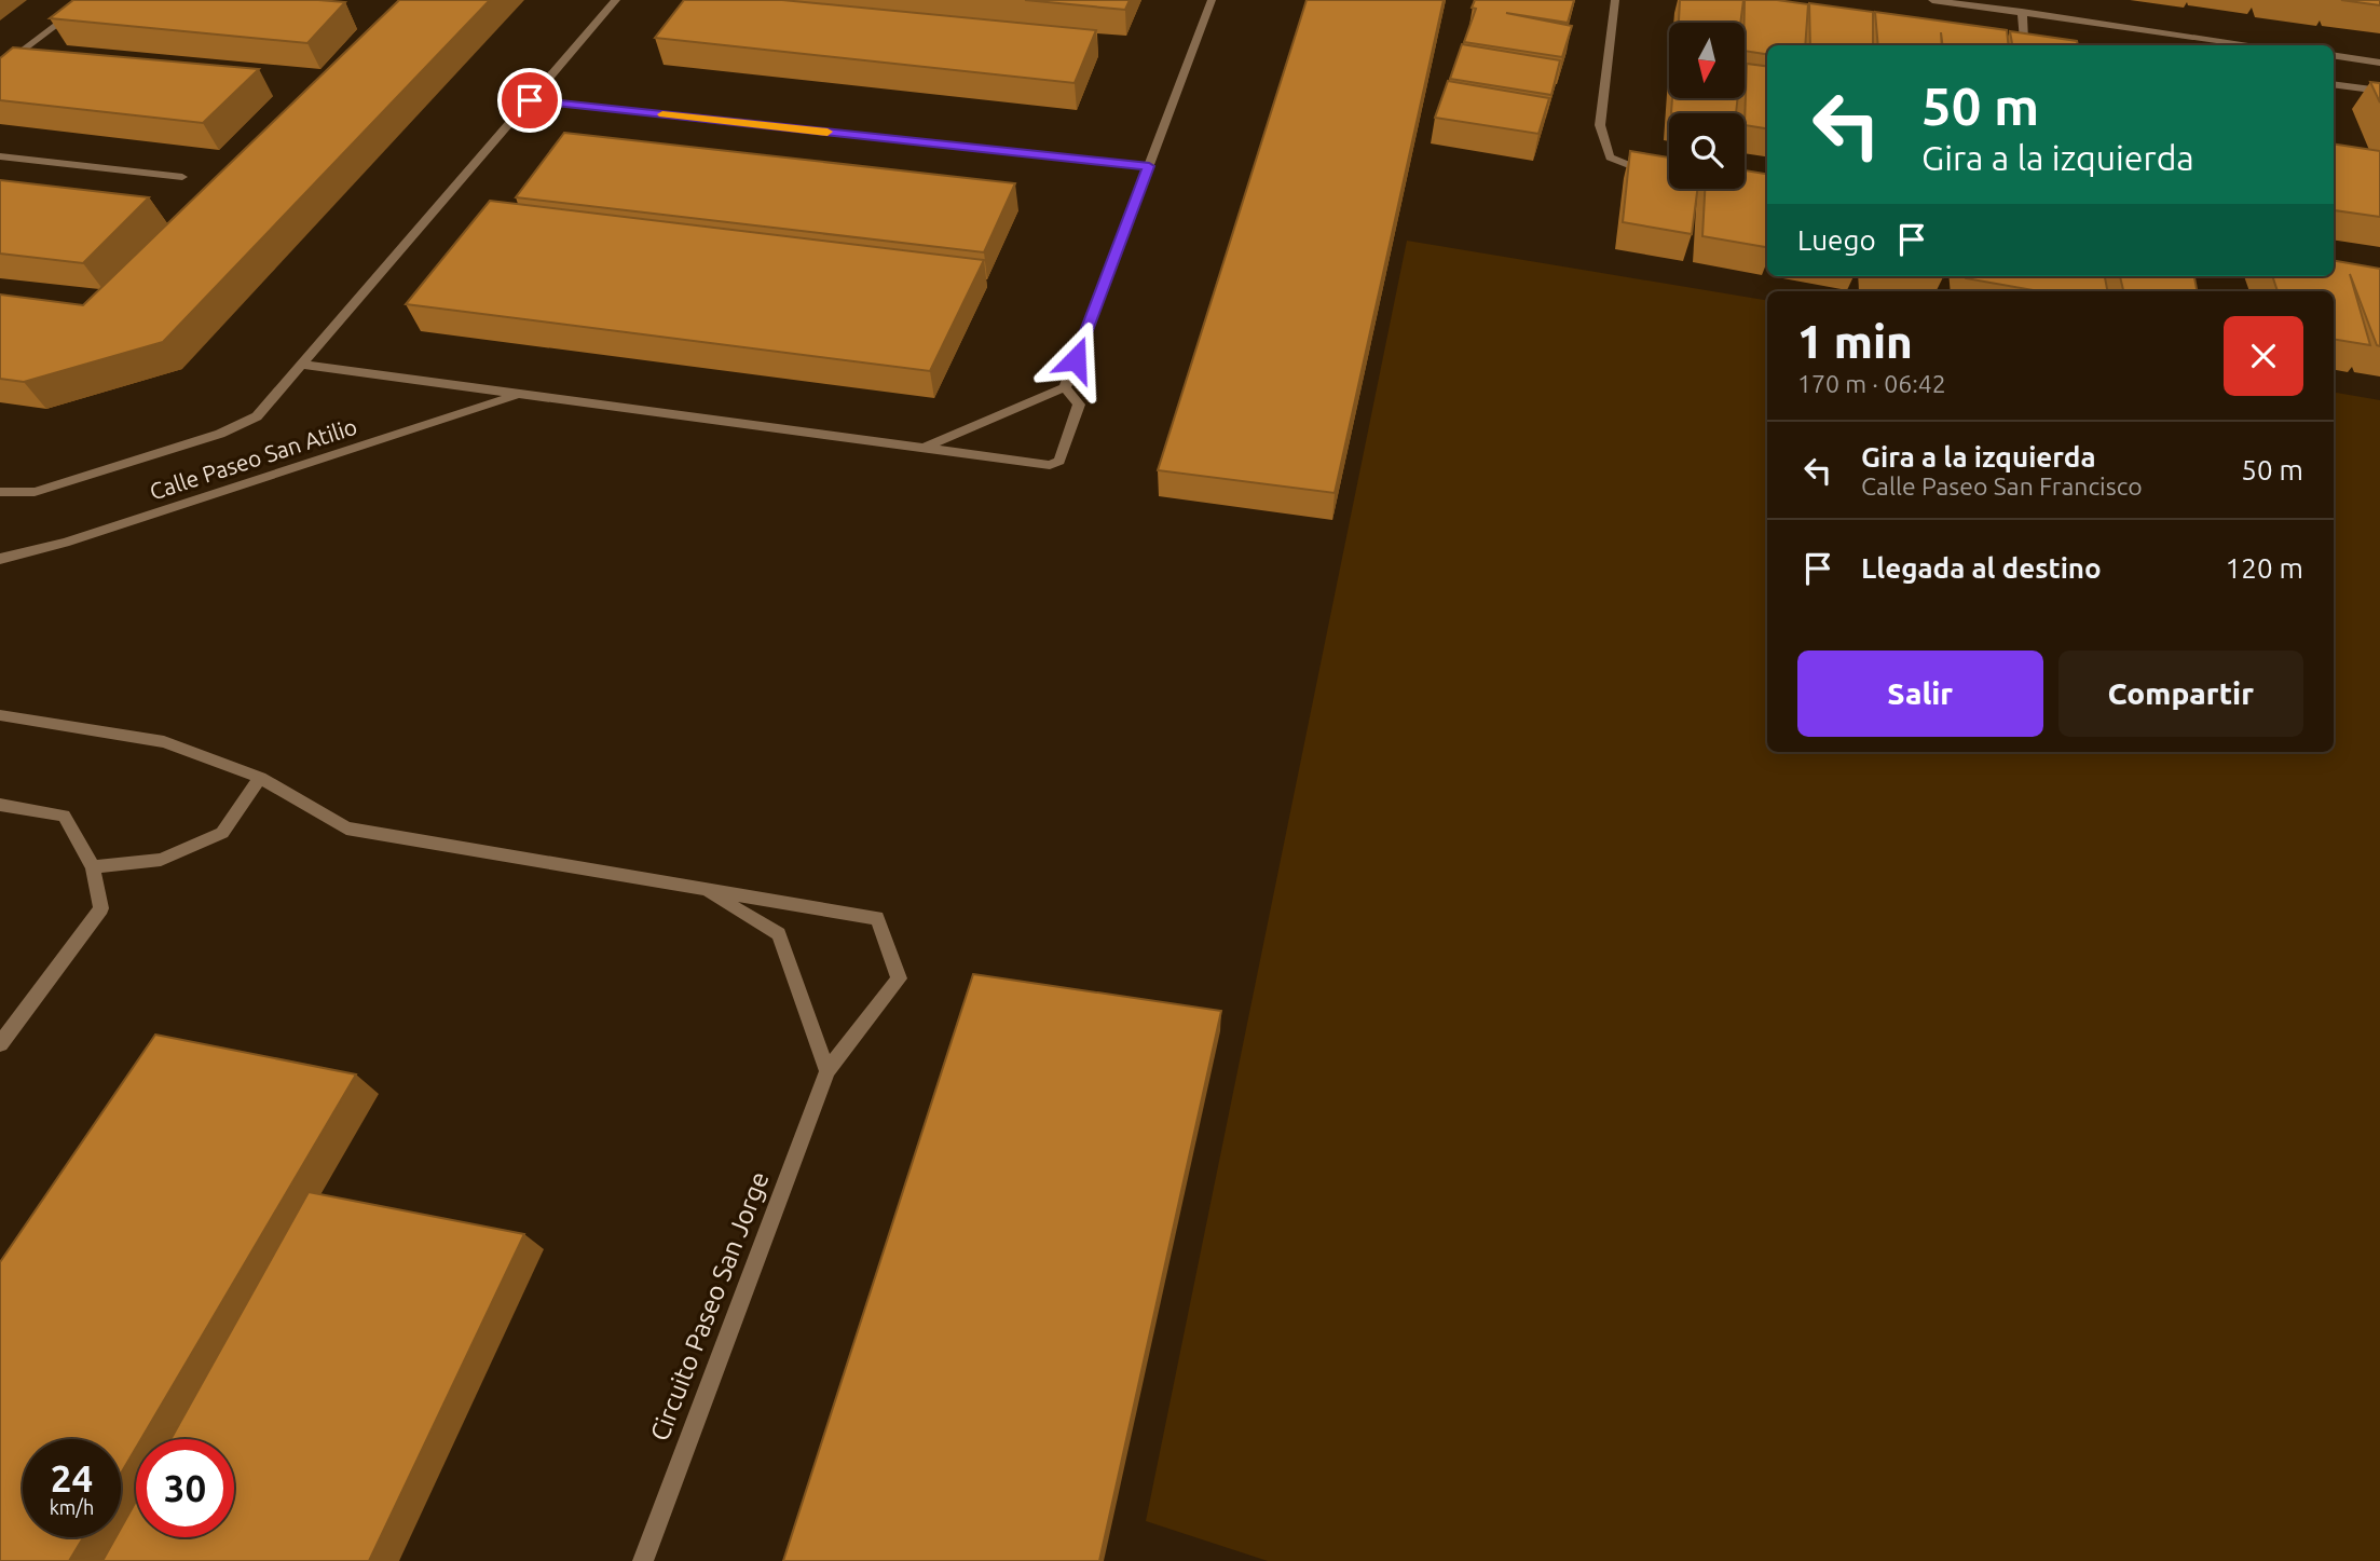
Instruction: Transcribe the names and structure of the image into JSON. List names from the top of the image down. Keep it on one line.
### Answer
{"streets":{"street":["Calle Paseo San Atilio","Circuito Paseo San Jorge"]},"north":"bottom","page":{"turn":["50 m","Gira a la izquierda"],"then":"Luego","heading":["1 min","170 m · 06:42"],"list":[{"name":"Gira a la izquierda","note":"Calle Paseo San Francisco","value":"50 m"},{"name":"Llegada al destino","value":"120 m"}],"buttons":["Salir","Compartir"],"speed":"24 km/h","limit":"30"}}
